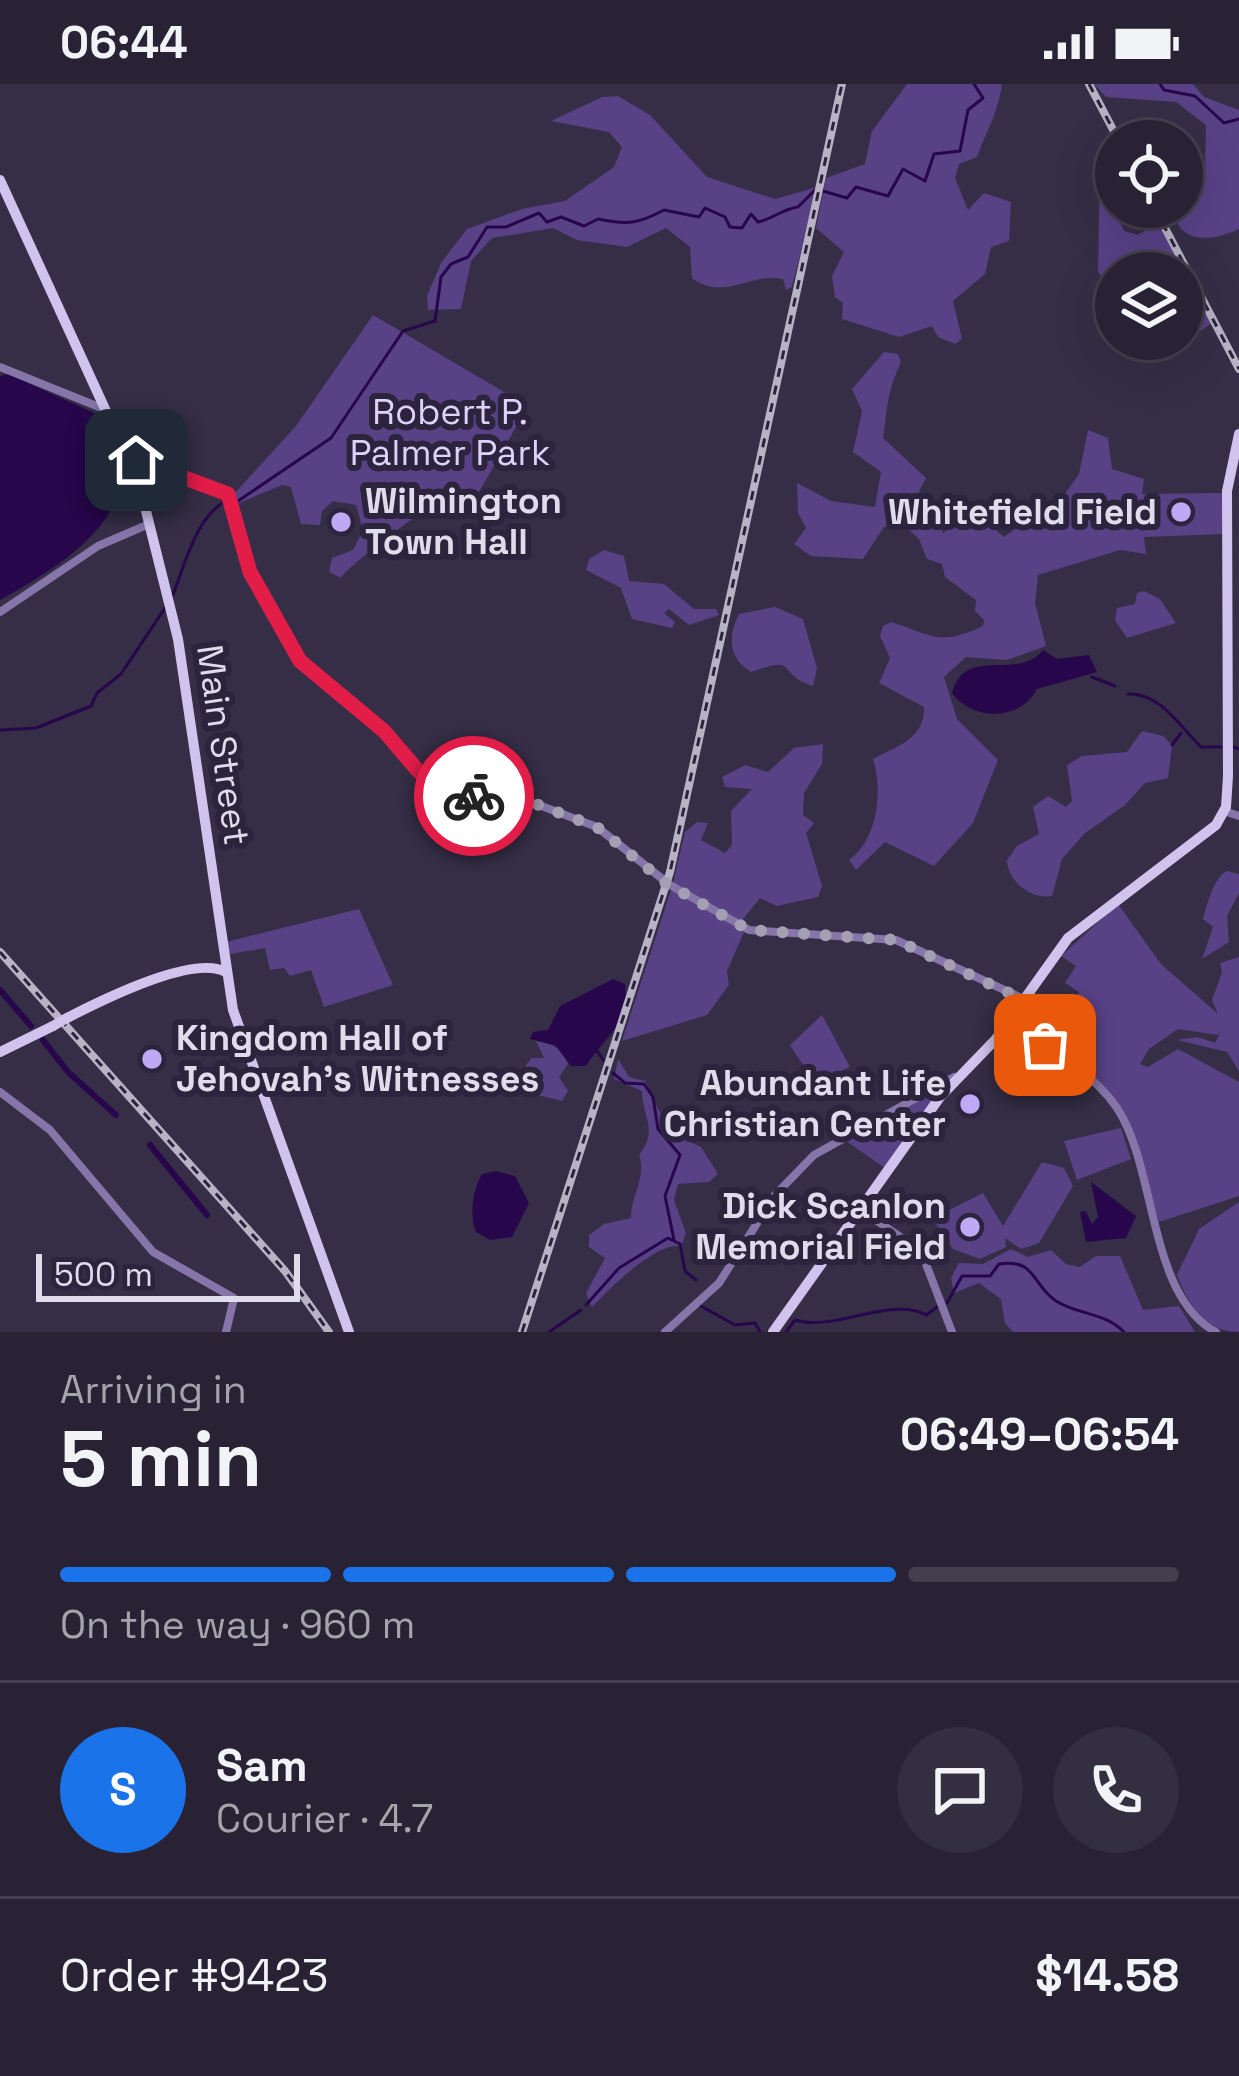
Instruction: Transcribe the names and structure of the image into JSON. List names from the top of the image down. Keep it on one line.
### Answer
{"streets":{"main road":["Main Street"]},"parks":["Robert P. Palmer Park"],"places":["Whitefield Field","Wilmington Town Hall","Kingdom Hall of Jehovah's Witnesses","Abundant Life Christian Center","Dick Scanlon Memorial Field"],"scale_bar":"500 m","page":{"status":"06:44","scale":"500 m","heading":["5 min","Arriving in","06:49–06:54"],"panel":["Sam","Courier · 4.7","Order #9423","$14.58"],"bar":"On the way · 960 m","round":"S"}}
